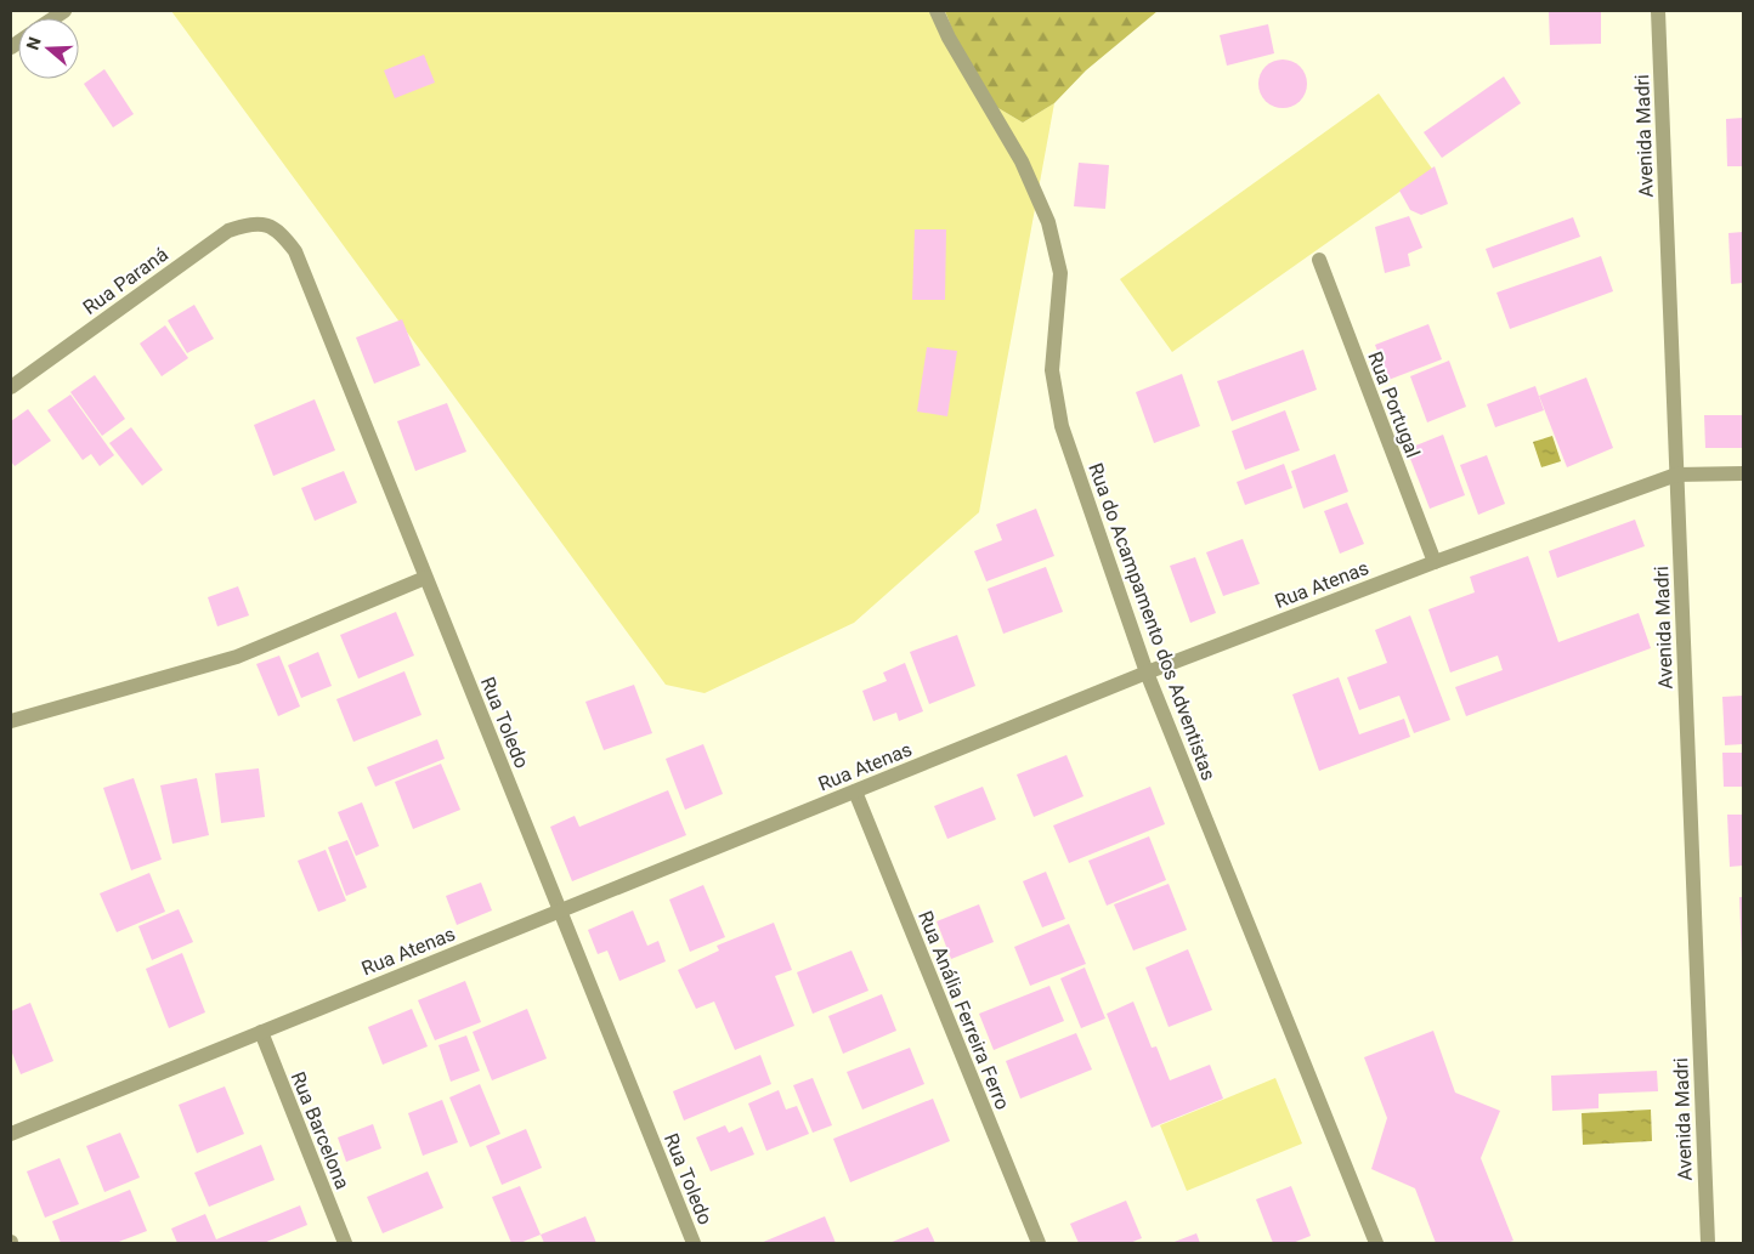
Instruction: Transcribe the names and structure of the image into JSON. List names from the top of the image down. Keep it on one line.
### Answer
{"streets":{"street":["Avenida Madri","Rua Paraná","Rua Portugal","Rua Atenas","Rua do Acampamento dos Adventistas","Rua Toledo","Rua Anália Ferreira Ferro","Rua Barcelona"]},"crossings":[["Avenida Madri","Rua Atenas"],["Rua Paraná","Rua Toledo"],["Rua Portugal","Rua Atenas"],["Rua Atenas","Rua do Acampamento dos Adventistas"],["Rua Atenas","Rua Toledo"],["Rua Atenas","Rua Anália Ferreira Ferro"],["Rua Atenas","Rua Barcelona"]],"north":"left"}
